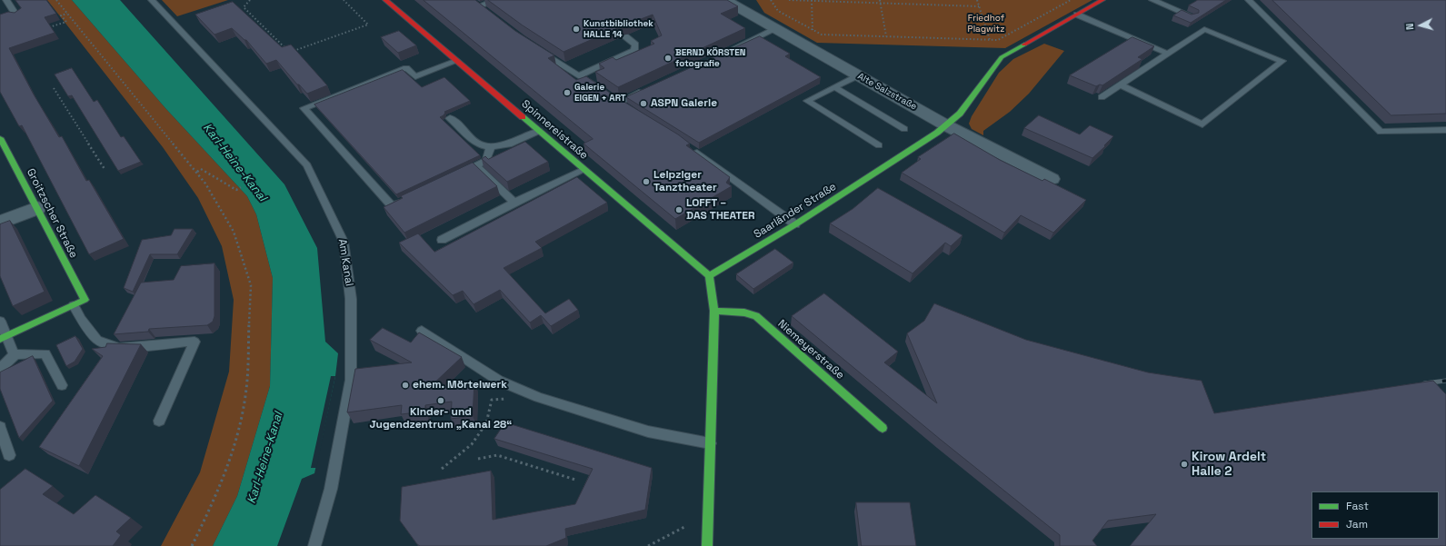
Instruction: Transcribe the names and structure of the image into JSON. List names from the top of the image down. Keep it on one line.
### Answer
{"streets":{"street":["Alte Salzstraße","Spinnereistraße","Saarländer Straße","Groitzscher Straße","Niemeyerstraße"],"lane":["Am Kanal"]},"crossings":[["Alte Salzstraße","Saarländer Straße"],["Spinnereistraße","Saarländer Straße"]],"water":["Karl-Heine-Kanal"],"parks":["Friedhof Plagwitz"],"places":["Kunstbibliothek HALLE 14","BERND KÖRSTEN fotografie","Galerie EIGEN + ART","ASPN Galerie","Leipziger Tanztheater","LOFFT – DAS THEATER","ehem. Mörtelwerk","Kinder- und Jugendzentrum „Kanal 28“","Kirow Ardelt Halle 2"],"legend":["Fast","Jam"],"north":"left"}
